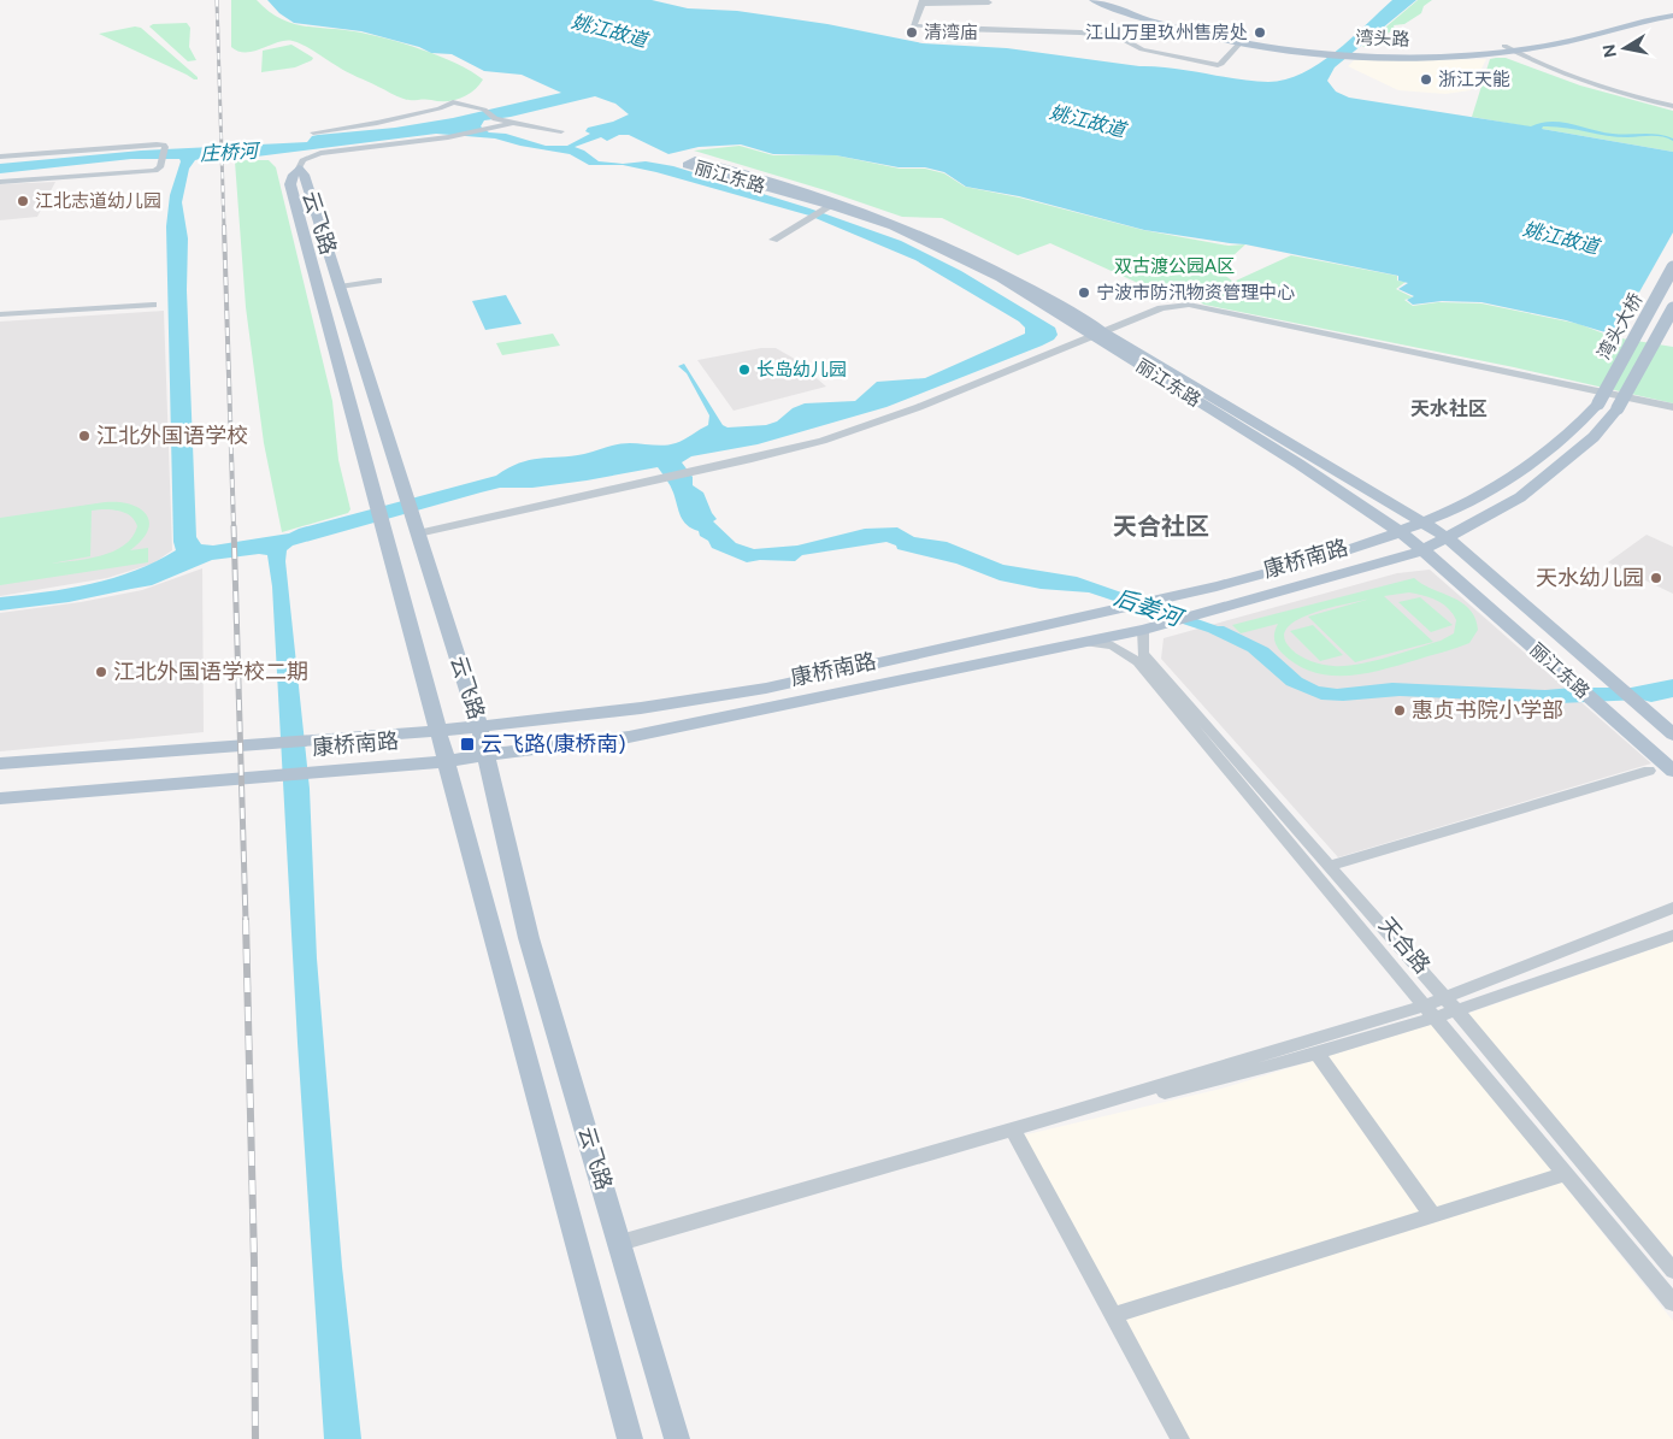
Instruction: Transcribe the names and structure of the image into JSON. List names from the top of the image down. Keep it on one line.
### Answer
{"streets":{"main road":["湾头路","丽江东路","云飞路","湾头大桥","康桥南路"],"street":["天合路"]},"crossings":[["丽江东路","康桥南路"],["云飞路","康桥南路"],["湾头大桥","康桥南路"],["康桥南路","天合路"]],"districts":["天水社区","天合社区"],"water":["姚江故道","庄桥河","后姜河"],"parks":["双古渡公园A区"],"places":{"other":["清湾庙","江山万里玖州售房处","浙江天能","江北志道幼儿园","宁波市防汛物资管理中心","长岛幼儿园","江北外国语学校","天水幼儿园","江北外国语学校二期","惠贞书院小学部"],"transit":["云飞路(康桥南)"]},"north":"left"}
